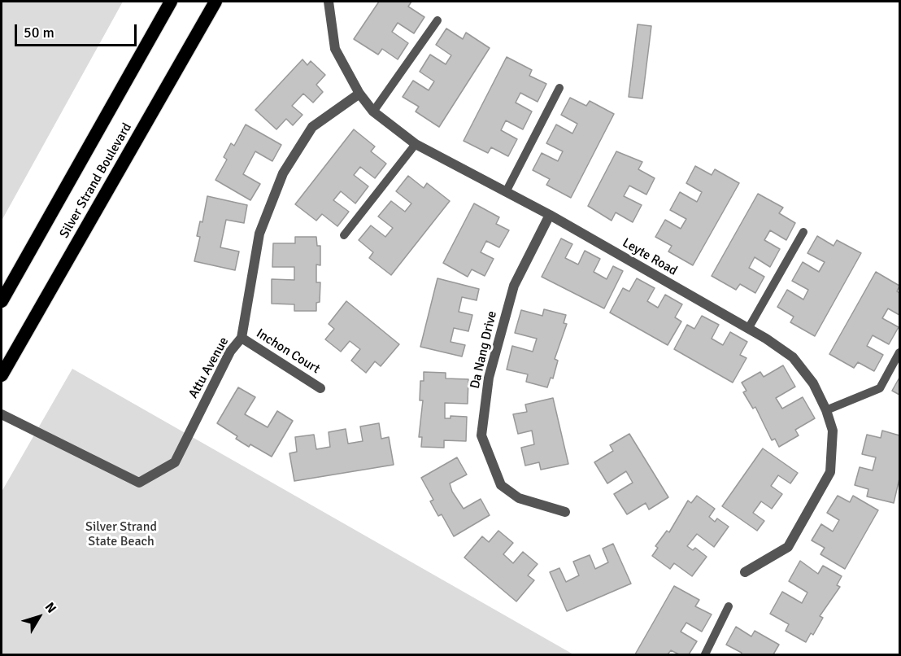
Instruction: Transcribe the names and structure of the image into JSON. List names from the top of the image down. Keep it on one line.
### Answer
{"streets":{"highway":["Silver Strand Boulevard"],"street":["Leyte Road","Da Nang Drive","Inchon Court","Attu Avenue"]},"crossings":[["Leyte Road","Da Nang Drive"],["Leyte Road","Attu Avenue"],["Inchon Court","Attu Avenue"]],"parks":["Silver Strand State Beach"],"scale_bar":"50 m","north":"top right"}
